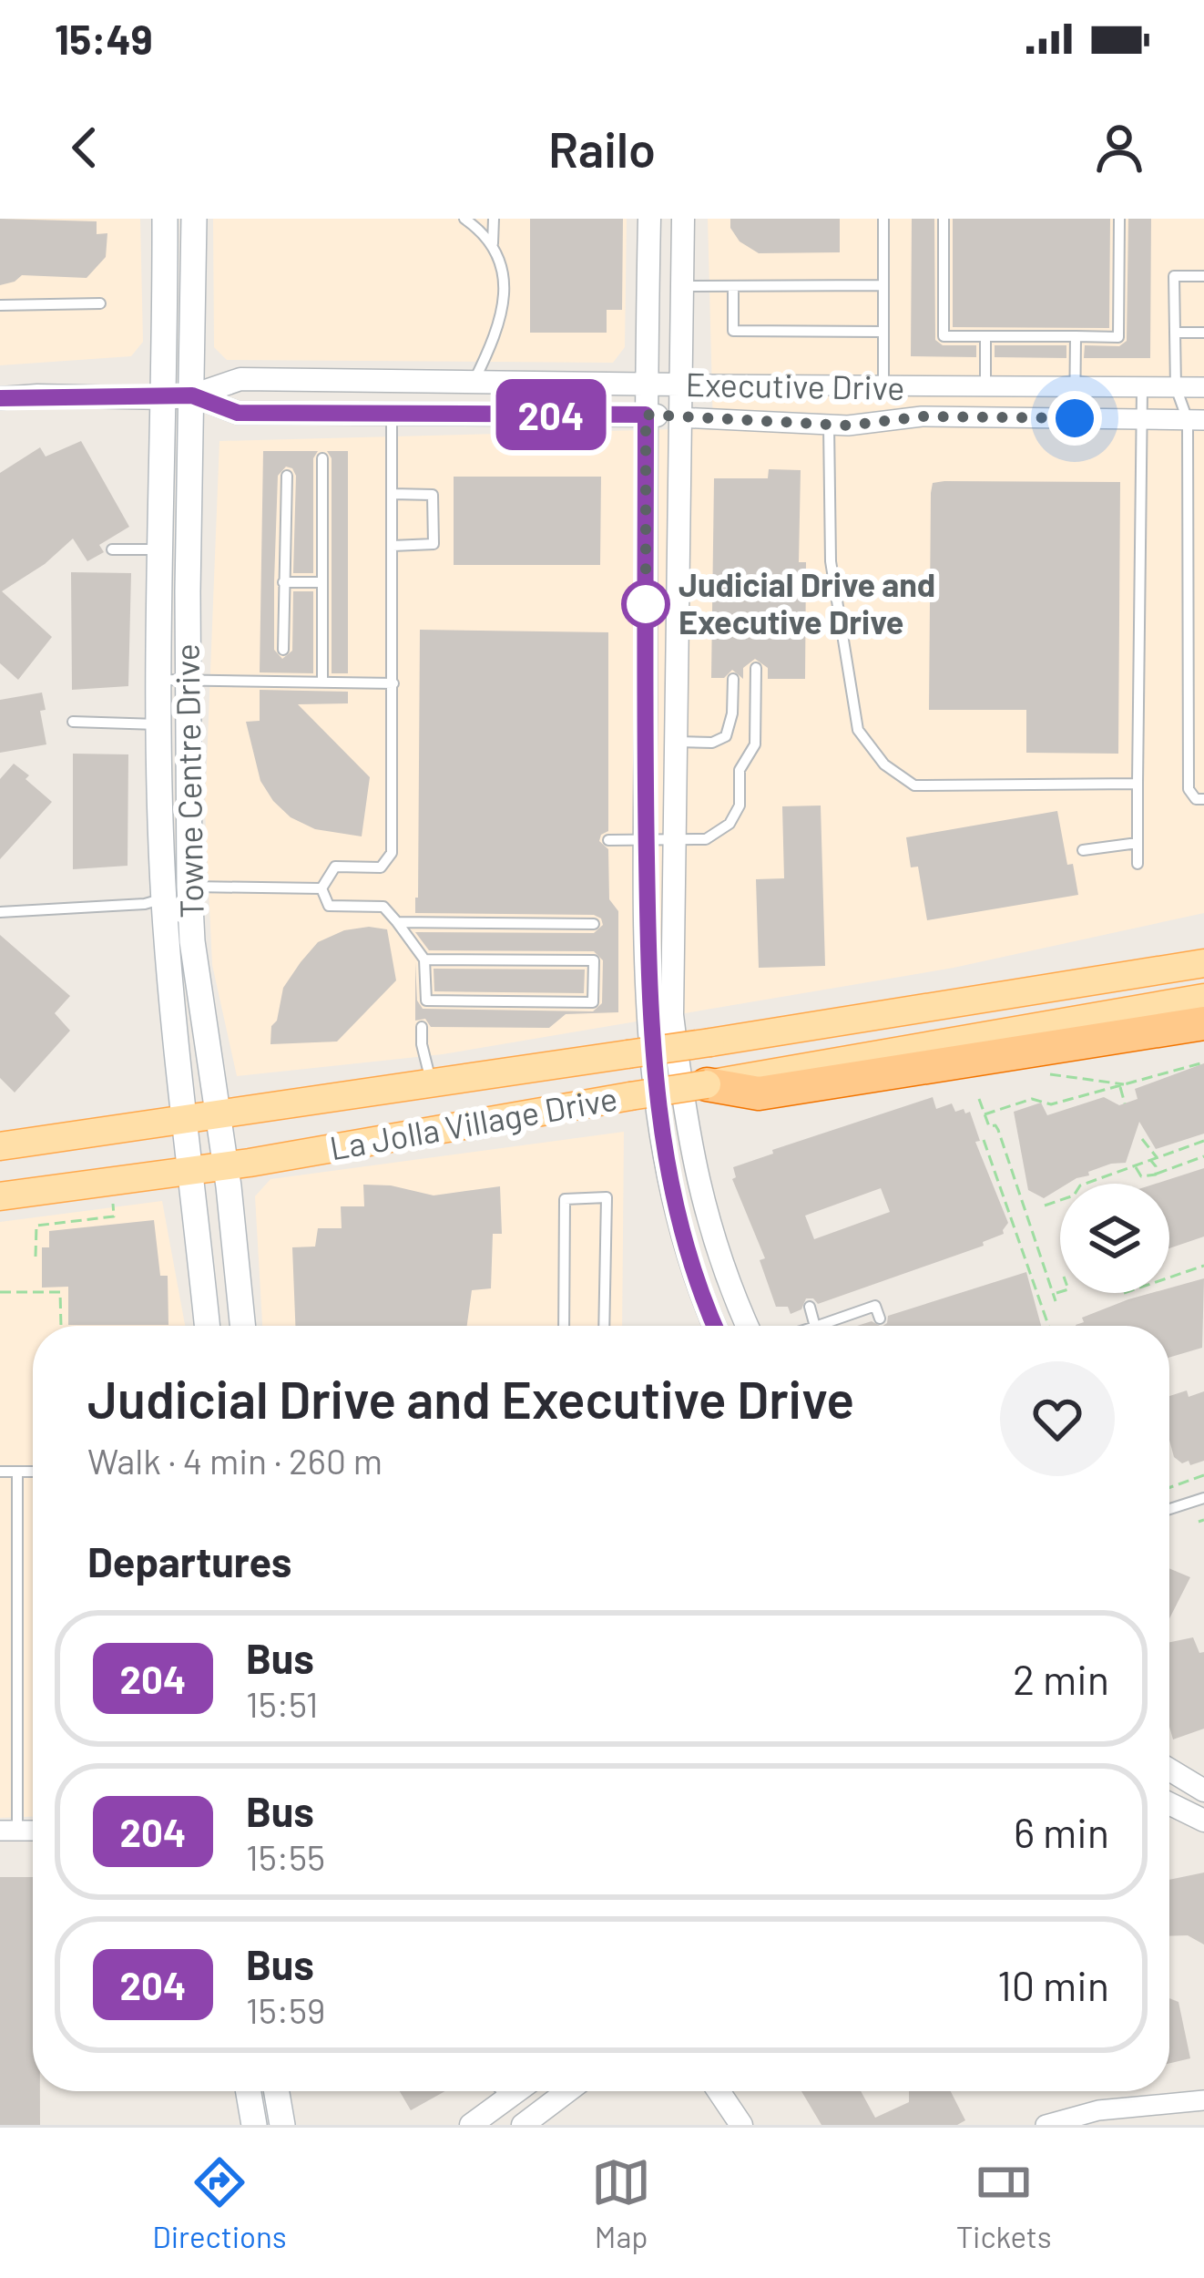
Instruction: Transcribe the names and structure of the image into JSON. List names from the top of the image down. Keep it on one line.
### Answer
{"streets":{"main road":["Towne Centre Drive","La Jolla Village Drive"],"street":["Executive Drive"]},"crossings":[["Executive Drive","Towne Centre Drive"],["Towne Centre Drive","La Jolla Village Drive"]],"places":["Judicial Drive and Executive Drive"],"lines":["bus line 204"],"page":{"status":"15:49","header":"Railo","on_map":"204","heading":[["Judicial Drive and Executive Drive","Walk · 4 min · 260 m"],"Departures"],"list":[{"mark":"204","name":"Bus","note":"15:51","value":"2 min"},{"mark":"204","name":"Bus","note":"15:55","value":"6 min"},{"mark":"204","name":"Bus","note":"15:59","value":"10 min"}],"tabs":["Directions","Map","Tickets"]}}
